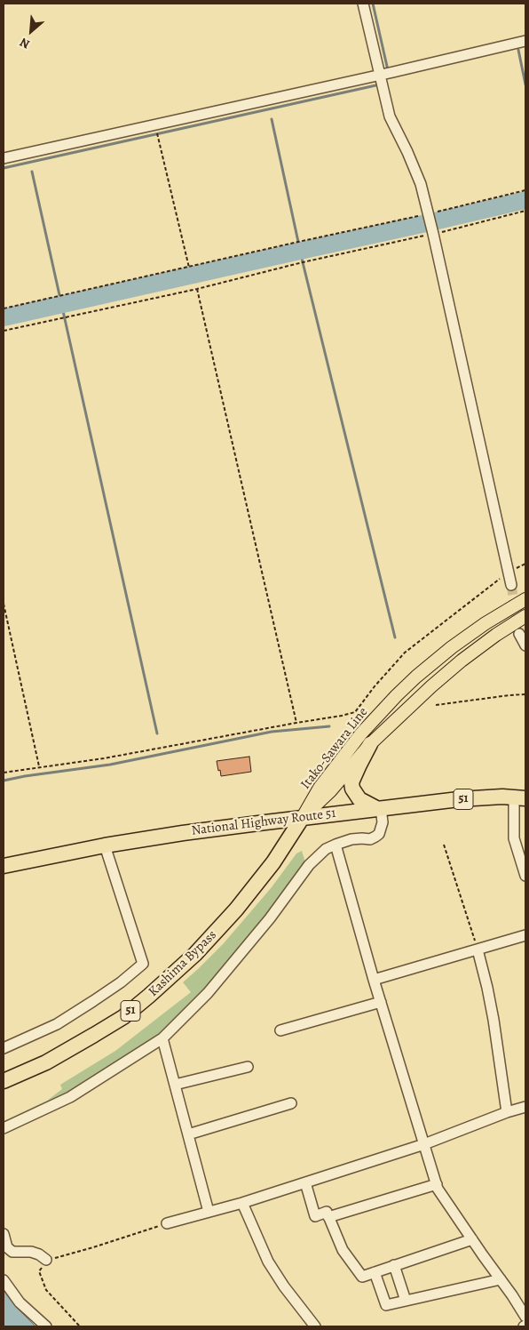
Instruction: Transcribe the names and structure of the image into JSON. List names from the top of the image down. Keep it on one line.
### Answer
{"streets":{"highway":["51","National Highway Route 51","Kashima Bypass"],"main road":["Itako-Sawara Line"]},"crossings":[["Itako-Sawara Line","National Highway Route 51"],["Itako-Sawara Line","Kashima Bypass"],["National Highway Route 51","Kashima Bypass"]],"north":"bottom left"}
